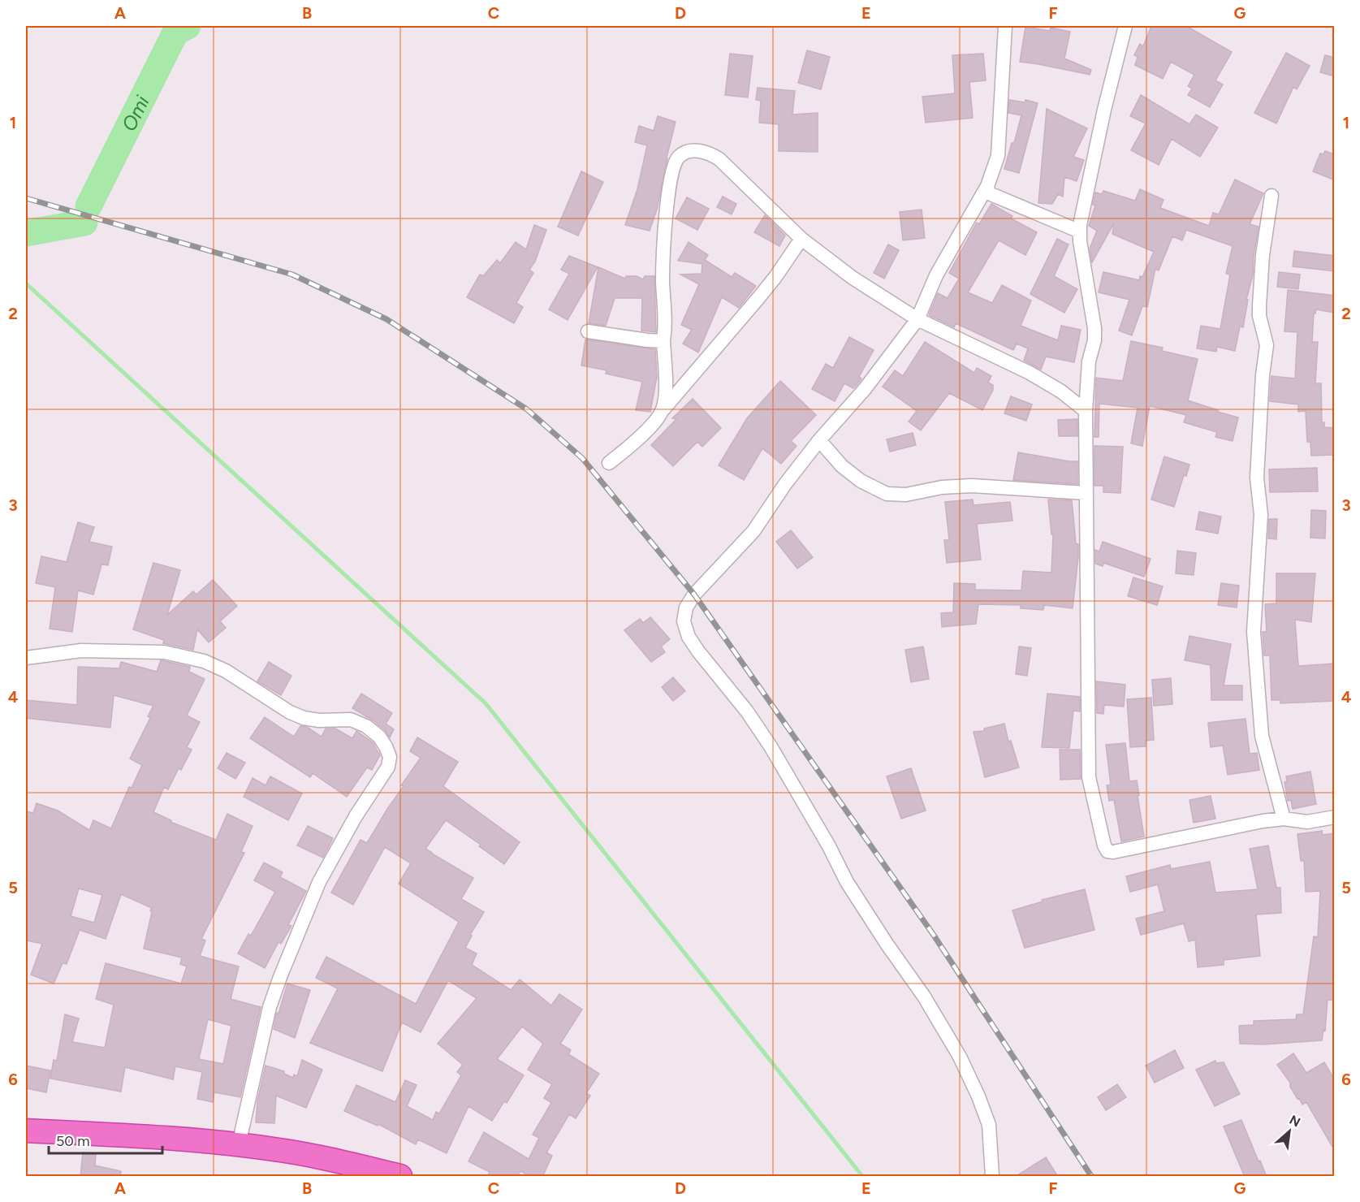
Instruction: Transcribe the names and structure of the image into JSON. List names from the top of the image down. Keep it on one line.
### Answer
{"water":["Omi"],"scale_bar":"50 m","north":"top right","grid":{"columns":["A","B","C","D","E","F","G"],"rows":["1","2","3","4","5","6"]}}
